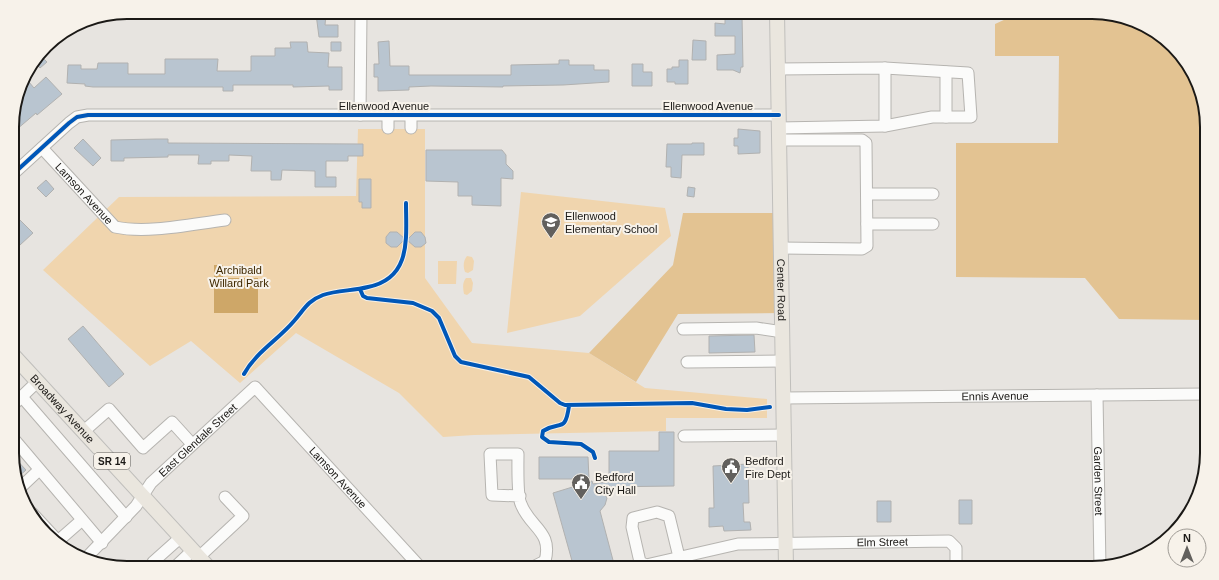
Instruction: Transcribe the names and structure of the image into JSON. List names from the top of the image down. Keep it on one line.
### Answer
{"streets":{"main road":["Center Road","Broadway Avenue","SR 14"],"street":["Ellenwood Avenue","Lamson Avenue","Ennis Avenue","East Glendale Street","Garden Street","Elm Street"]},"crossings":[["Ellenwood Avenue","Lamson Avenue"],["Ellenwood Avenue","Center Road"],["Lamson Avenue","East Glendale Street"],["Center Road","Ennis Avenue"],["Center Road","Elm Street"],["Ennis Avenue","Garden Street"],["Broadway Avenue","East Glendale Street"]],"parks":["Archibald Willard Park"],"places":{"school or university":["Ellenwood Elementary School"],"public building":["Bedford Fire Dept","Bedford City Hall"]},"north":"top"}
